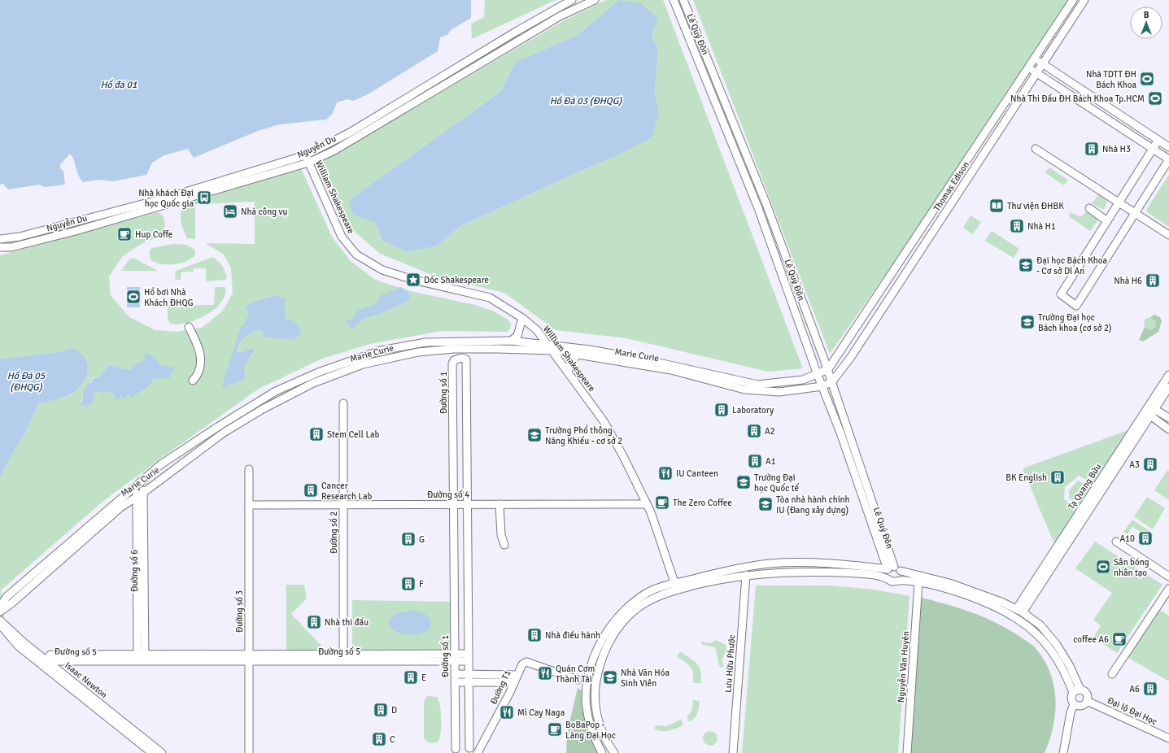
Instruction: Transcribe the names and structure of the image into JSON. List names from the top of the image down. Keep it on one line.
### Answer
{"streets":{"street":["Lê Quý Đôn","Nguyễn Du","Thomas Edison","William Shakespeare","Marie Curie","Đường số 1","Tạ Quang Bửu","Đường số 4","Đường số 2","Đường số 6","Đường số 3","Đường số 5","Lưu Hữu Phước","Nguyễn Văn Huyên","Isaac Newton","Đường T1","Đại lộ Đại Học"]},"crossings":[["Lê Quý Đôn","Thomas Edison"],["Lê Quý Đôn","Marie Curie"],["Nguyễn Du","William Shakespeare"],["Thomas Edison","Marie Curie"],["William Shakespeare","Marie Curie"],["William Shakespeare","Đường số 4"],["Marie Curie","Đường số 6"],["Đường số 1","Đường số 4"],["Đường số 1","Đường số 5"],["Đường số 4","Đường số 2"],["Đường số 4","Đường số 3"],["Đường số 2","Đường số 5"],["Đường số 6","Đường số 5"],["Đường số 3","Đường số 5"]],"water":["Hồ đá 01","Hồ Đá 03 (ĐHQG)","Hồ Đá 05 (ĐHQG)"],"places":{"sports":["Nhà TDTT ĐH Bách Khoa","Nhà Thi Đấu ĐH Bách Khoa Tp.HCM","Hồ bơi Nhà Khách ĐHQG","Sân bóng nhân tạo"],"building":["Nhà H3","Nhà H1","Nhà H6","Laboratory","A2","Stem Cell Lab","A1","A3","BK English","Cancer Research Lab","A10","G","F","Nhà thi đấu","Nhà điều hành","E","A6","D","C"],"bus stop":["Nhà khách Đại học Quốc gia"],"library":["Thư viện ĐHBK"],"hotel":["Nhà công vụ"],"cafe":["Hup Coffe","The Zero Coffee","coffee A6","BoBaPop - Làng Đại Học"],"school or university":["Đại học Bách Khoa - Cơ sở Dĩ An","Trường Đại học Bách khoa (cơ sở 2)","Trường Phổ thông Năng Khiếu - cơ sở 2","Trường Đại học Quốc tế","Tòa nhà hành chính IU (Đang xây dựng)","Nhà Văn Hóa Sinh Viên"],"place":["Dốc Shakespeare"],"restaurant":["IU Canteen","Quán Cơm Thành Tài","Mì Cay Naga"]},"north":"top"}
